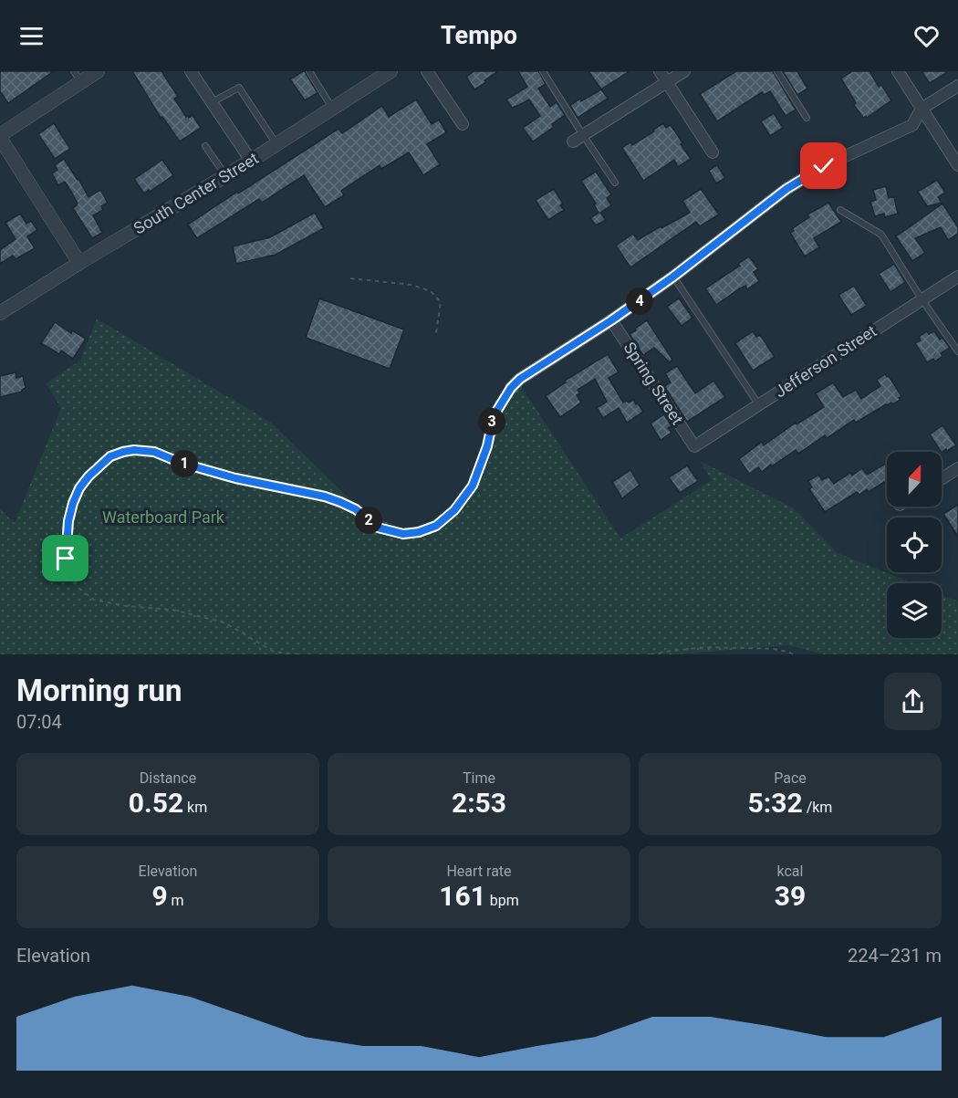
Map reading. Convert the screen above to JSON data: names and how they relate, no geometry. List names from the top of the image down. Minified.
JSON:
{"streets":{"street":["South Center Street","Jefferson Street","Spring Street"]},"crossings":[["Jefferson Street","Spring Street"]],"parks":["Waterboard Park"],"north":"top","page":{"header":"Tempo","pins":["4","3","1","2"],"heading":["Morning run","07:04"],"stats":[["Distance","0.52 km"],["Time","2:53"],["Pace","5:32 /km"],["Elevation","9 m"],["Heart rate","161 bpm"],["kcal","39"]],"chart":["Elevation","224–231 m"]}}
